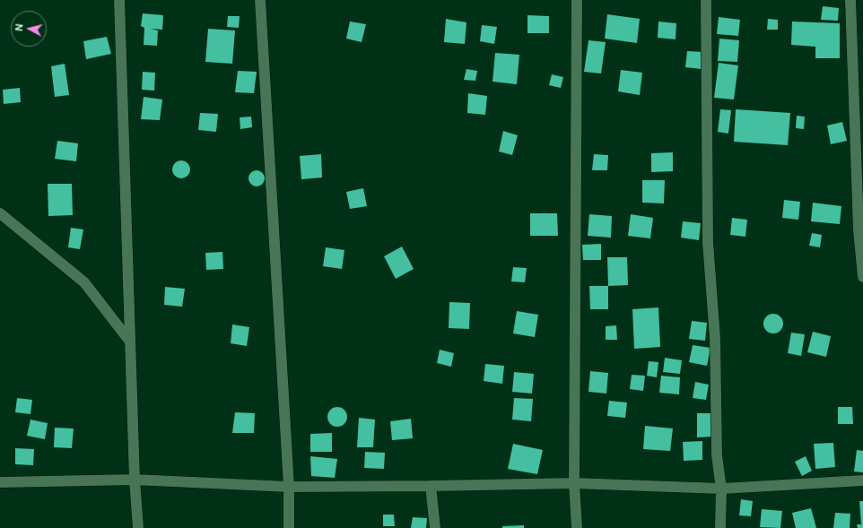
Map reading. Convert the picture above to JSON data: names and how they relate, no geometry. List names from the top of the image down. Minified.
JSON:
{"north":"left"}
